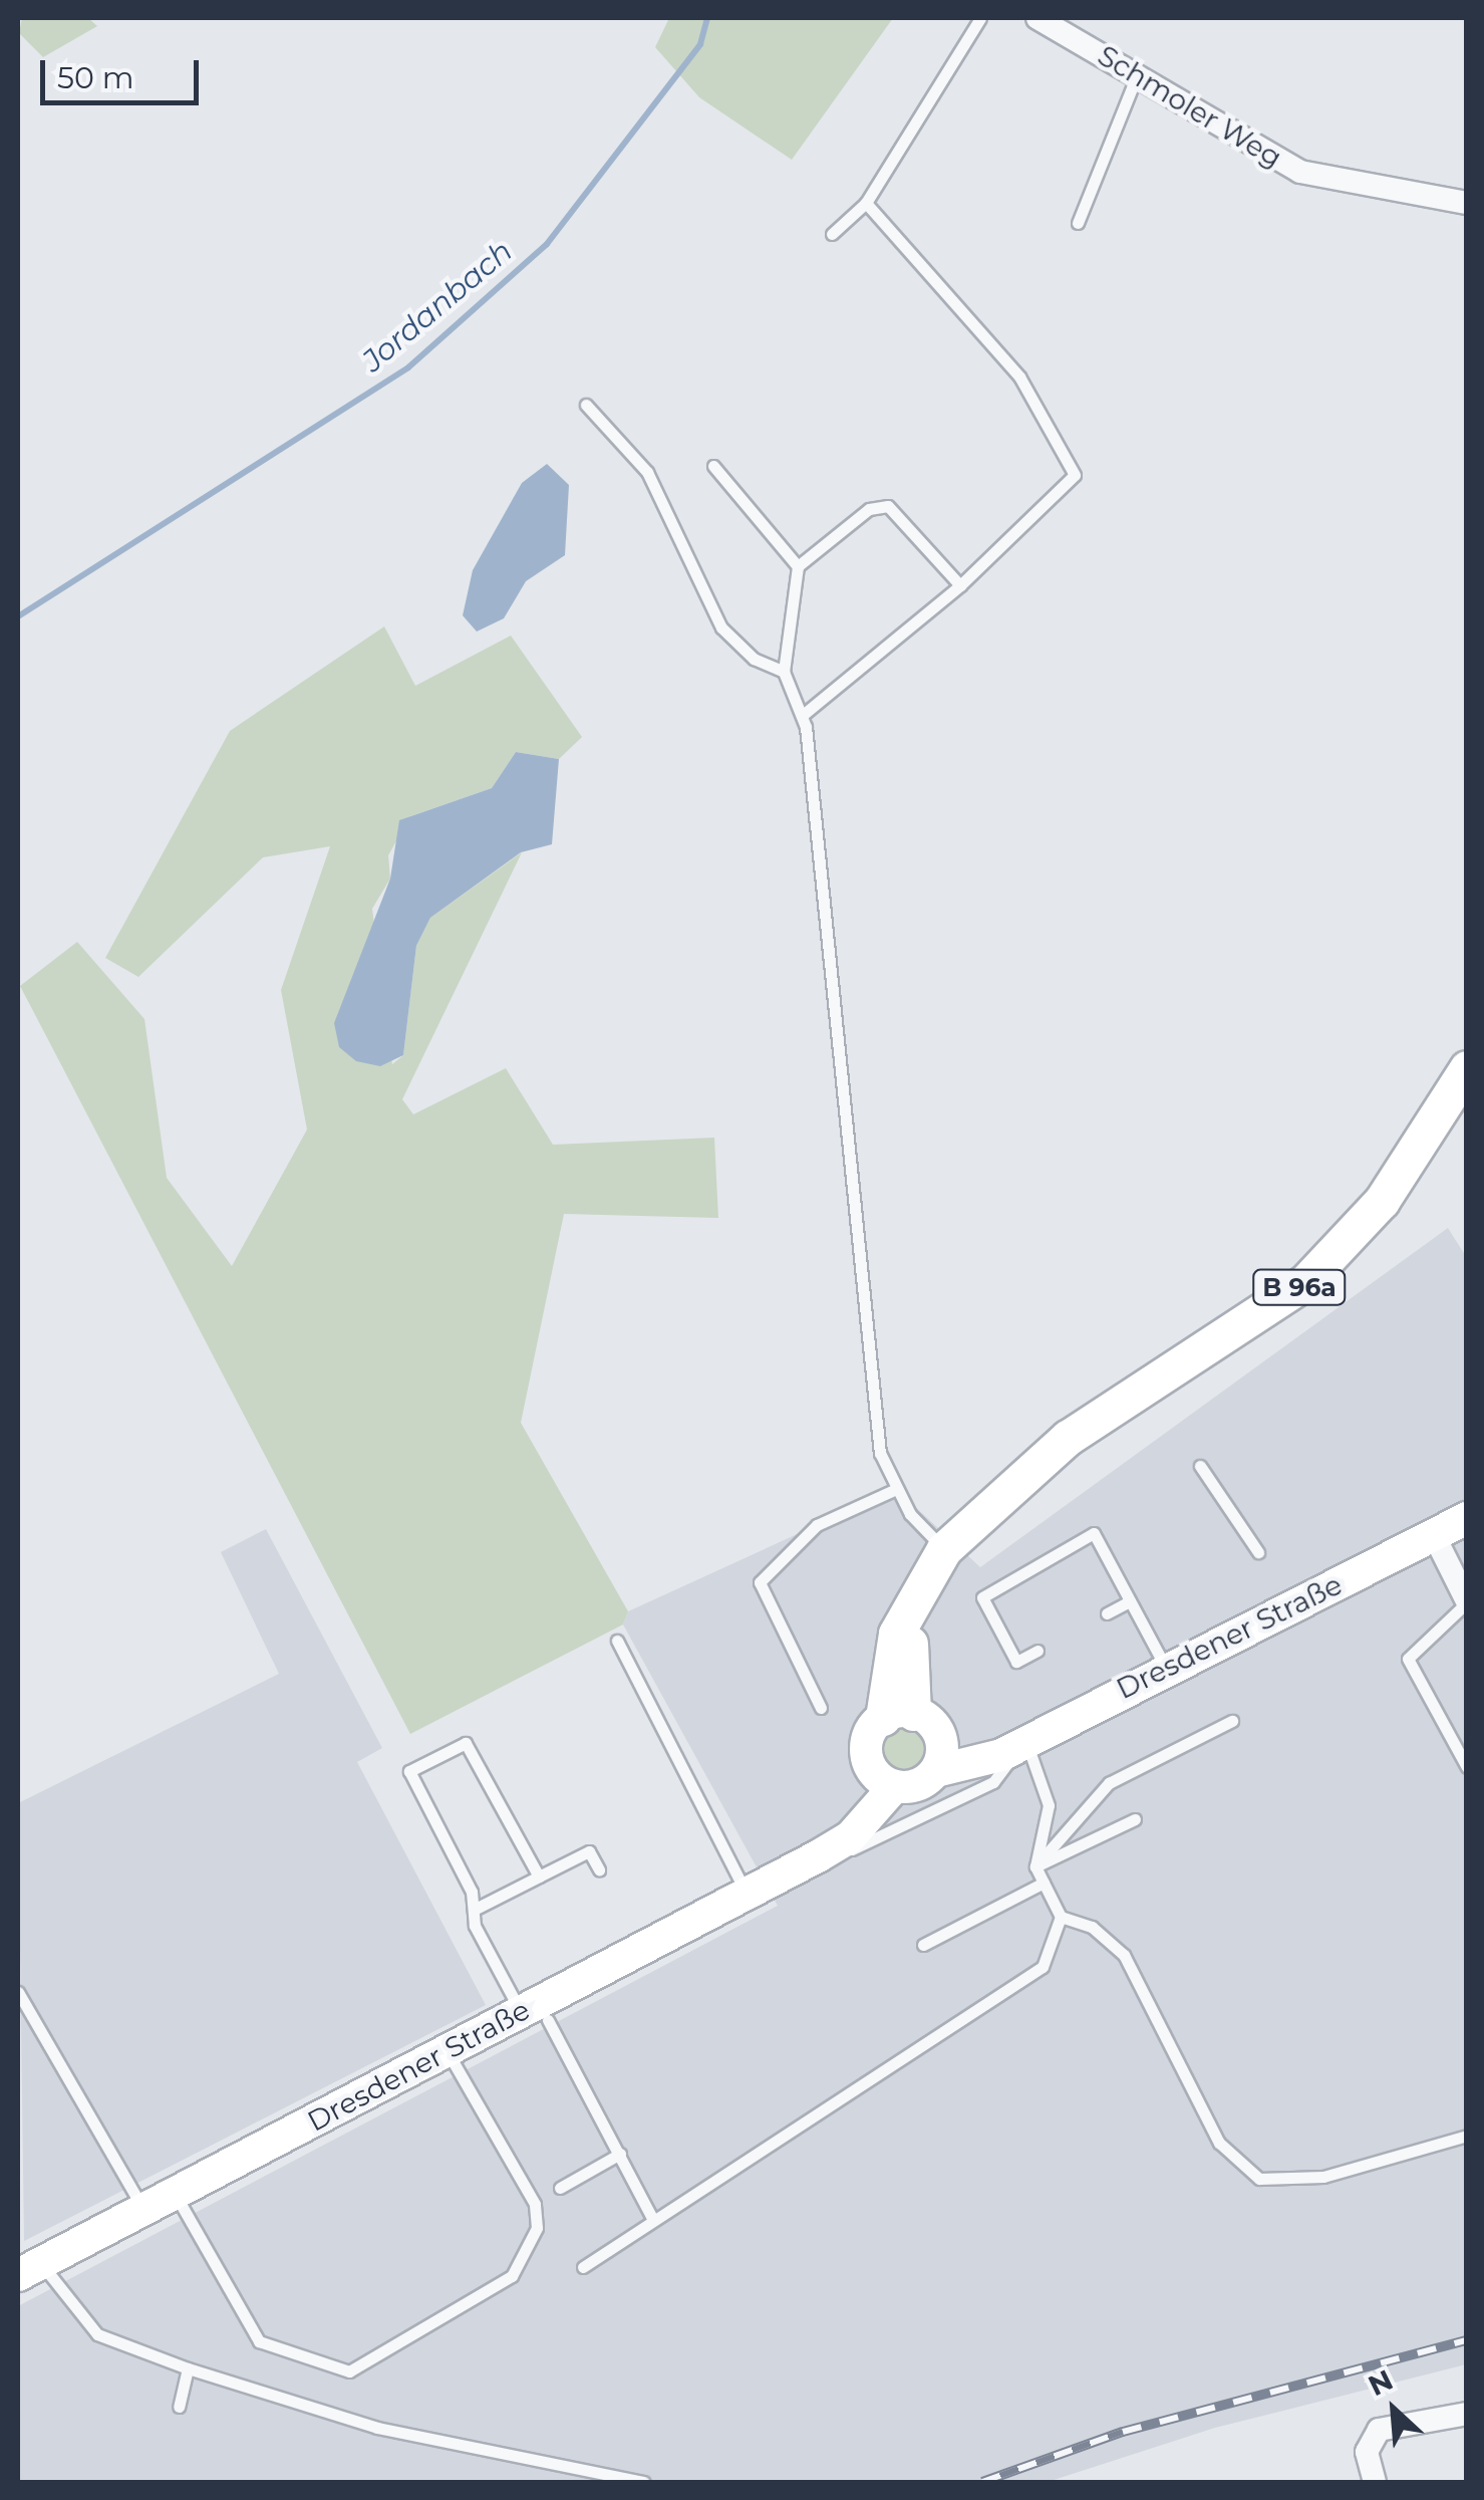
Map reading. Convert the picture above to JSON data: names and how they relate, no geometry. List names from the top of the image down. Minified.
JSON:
{"streets":{"main road":["B 96a","Dresdener Straße"],"street":["Schmoler Weg"]},"water":["Jordanbach"],"scale_bar":"50 m","north":"top left"}
